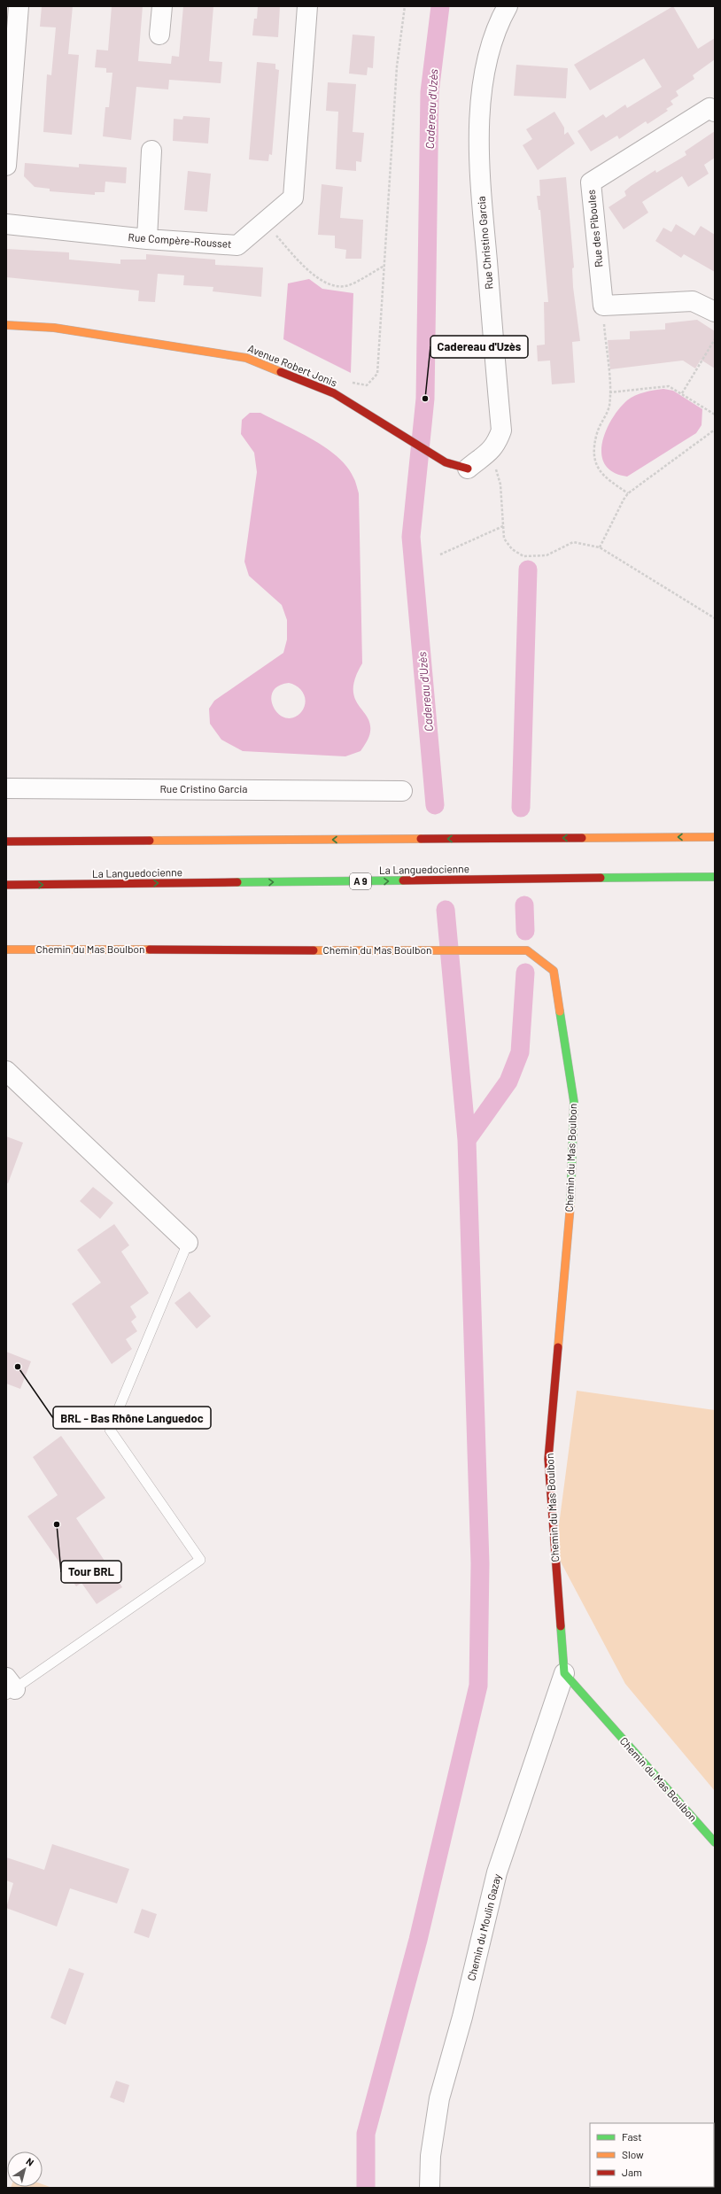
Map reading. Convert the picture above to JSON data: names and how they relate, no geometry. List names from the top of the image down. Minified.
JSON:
{"streets":{"main road":["Avenue Robert Jonis","La Languedocienne","A 9","Chemin du Mas Boulbon"],"street":["Rue des Piboules","Rue Compère-Rousset","Rue Christino Garcia","Rue Cristino Garcia","Chemin du Moulin Gazay"]},"crossings":[["Rue Christino Garcia","Avenue Robert Jonis"],["Chemin du Mas Boulbon","Chemin du Moulin Gazay"]],"water":["Cadereau d'Uzès"],"places":["Cadereau d'Uzès","BRL - Bas Rhône Languedoc","Tour BRL"],"legend":["Fast","Slow","Jam"],"north":"top right"}
